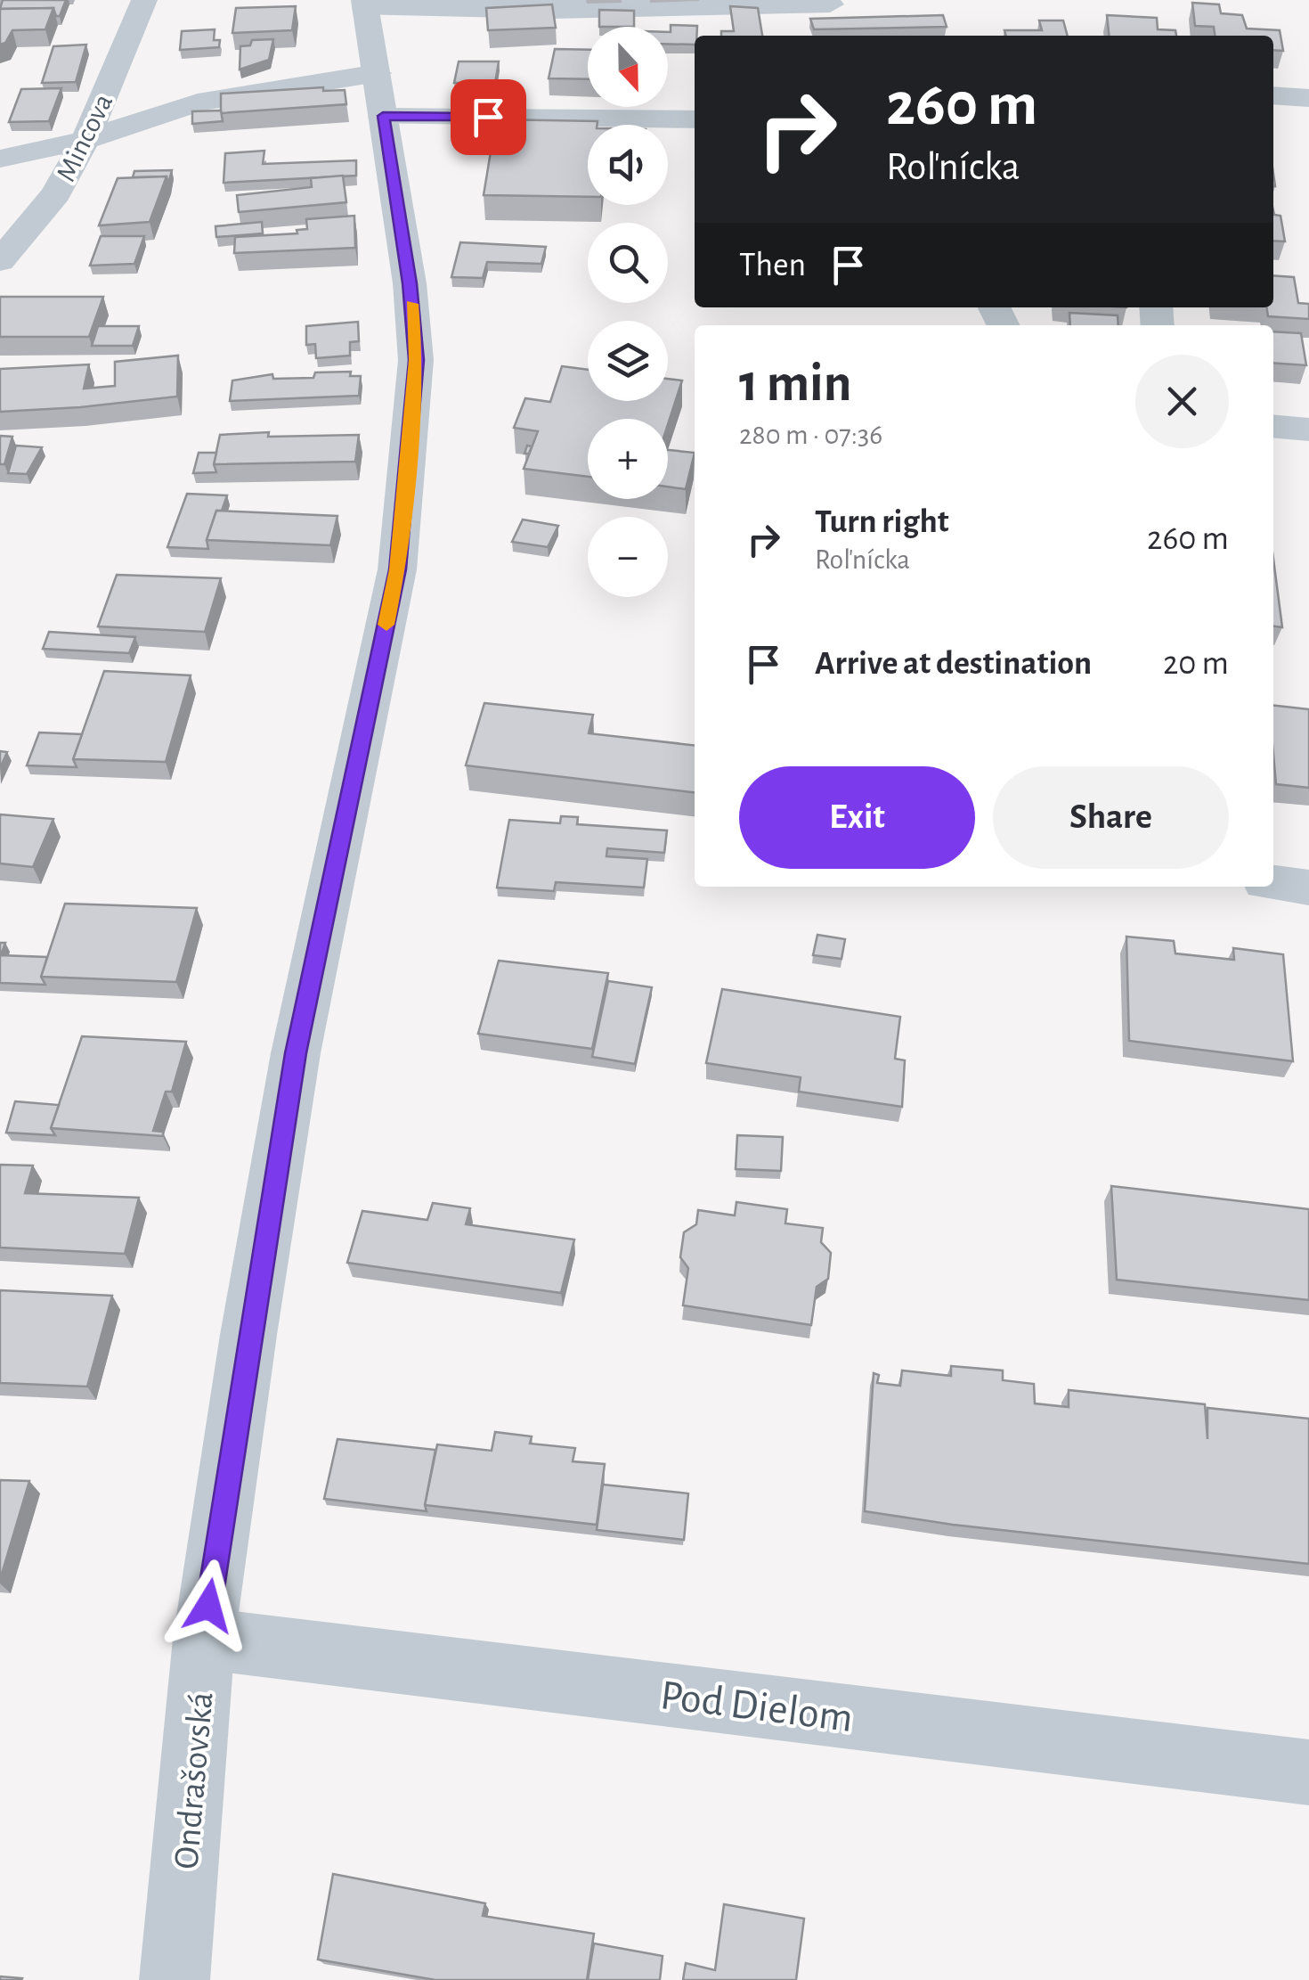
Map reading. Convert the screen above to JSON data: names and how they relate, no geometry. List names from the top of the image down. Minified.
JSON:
{"streets":{"street":["Mincova","Pod Dielom","Ondrašovská"]},"crossings":[["Pod Dielom","Ondrašovská"]],"north":"bottom","page":{"map_buttons":["+","−"],"turn":["260 m","Roľnícka"],"then":"Then","heading":["1 min","280 m · 07:36"],"list":[{"name":"Turn right","note":"Roľnícka","value":"260 m"},{"name":"Arrive at destination","value":"20 m"}],"buttons":["Exit","Share"]}}
